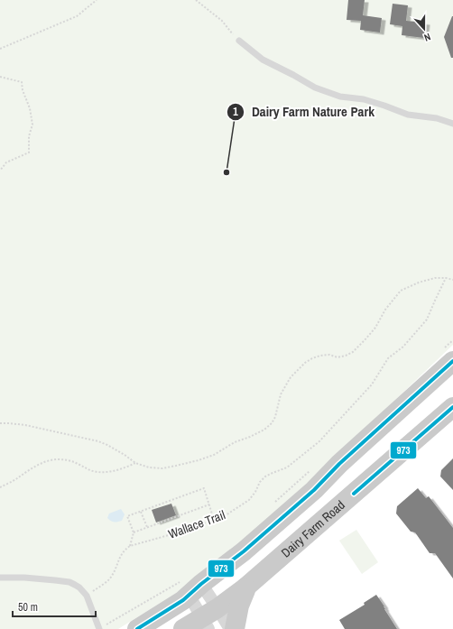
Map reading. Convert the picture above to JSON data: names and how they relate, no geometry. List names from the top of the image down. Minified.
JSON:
{"streets":{"main road":["Dairy Farm Road"],"path":["Wallace Trail"]},"places":["Dairy Farm Nature Park"],"lines":["transit line 973"],"scale_bar":"50 m","north":"bottom"}
